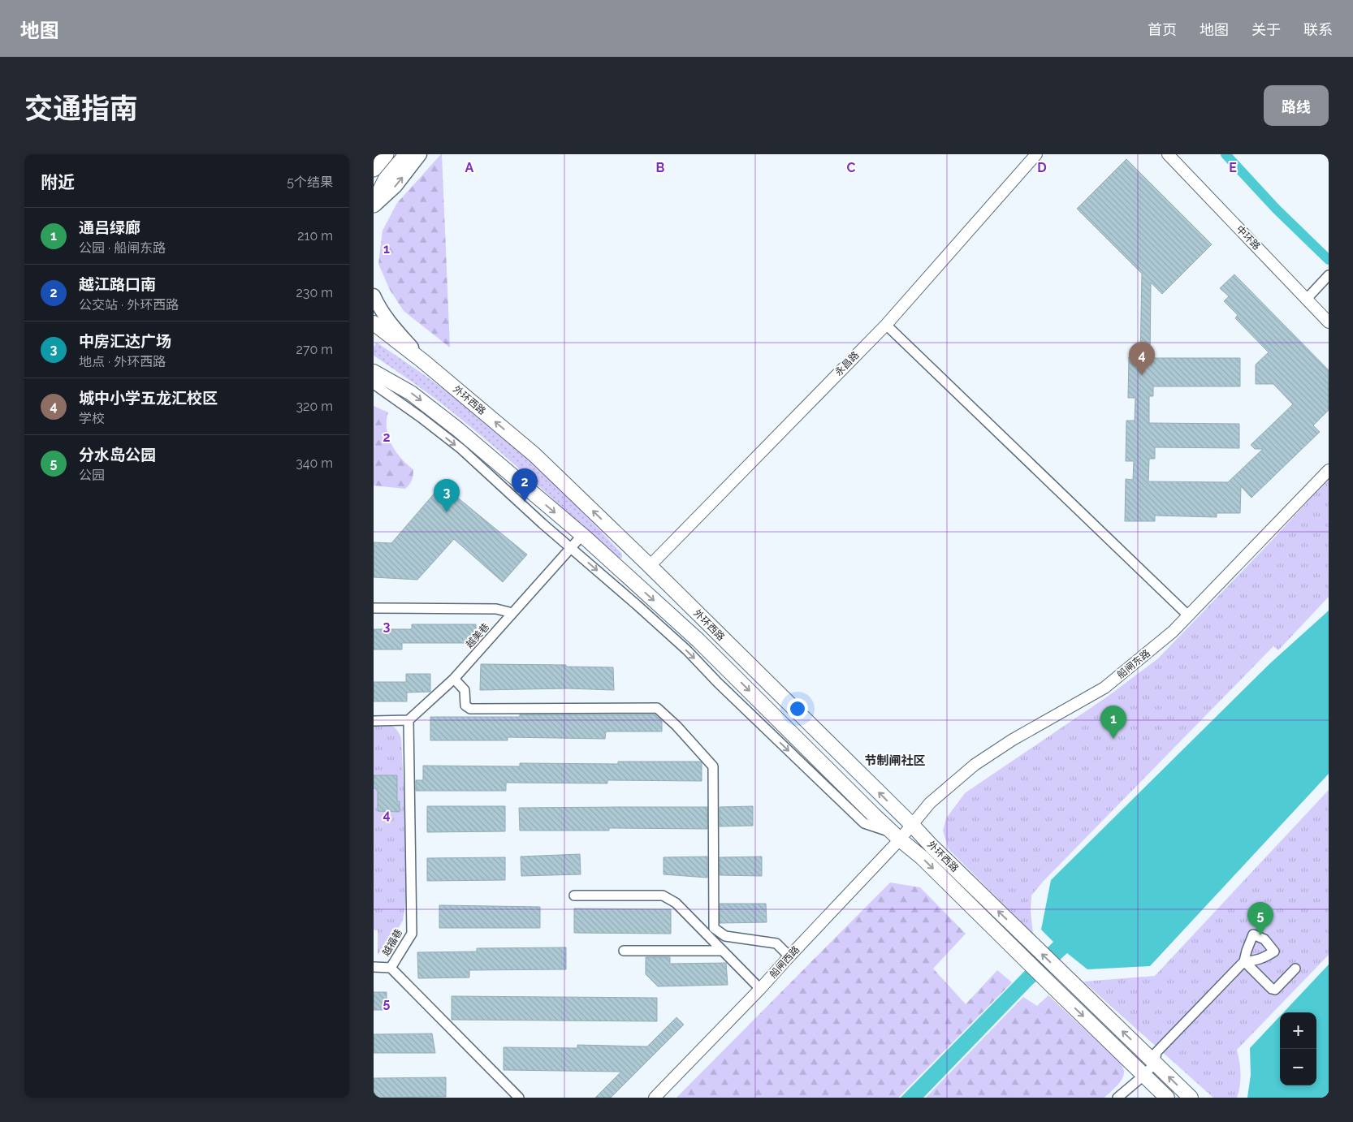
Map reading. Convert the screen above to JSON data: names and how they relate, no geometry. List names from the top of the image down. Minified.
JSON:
{"streets":{"main road":["外环西路"],"street":["中环路","永昌路","越美巷","船闸东路","越福巷","船闸西路"]},"crossings":[["永昌路","外环西路"],["外环西路","越美巷"],["外环西路","船闸东路"],["外环西路","船闸西路"],["越美巷","越福巷"],["船闸东路","船闸西路"]],"districts":["节制闸社区"],"page":{"header":"地图","nav":["首页","地图","关于","联系"],"title":"交通指南","buttons":"路线","heading":["附近","5个结果"],"list":[{"mark":"1","name":"通吕绿廊","note":"公园 · 船闸东路","value":"210 m"},{"mark":"2","name":"越江路口南","note":"公交站 · 外环西路","value":"230 m"},{"mark":"3","name":"中房汇达广场","note":"地点 · 外环西路","value":"270 m"},{"mark":"4","name":"城中小学五龙汇校区","note":"学校","value":"320 m"},{"mark":"5","name":"分水岛公园","note":"公园","value":"340 m"}],"pins":["4","2","3","1","5"],"map_buttons":["+","−"]},"grid":{"columns":["A","B","C","D","E"],"rows":["1","2","3","4","5"]}}
